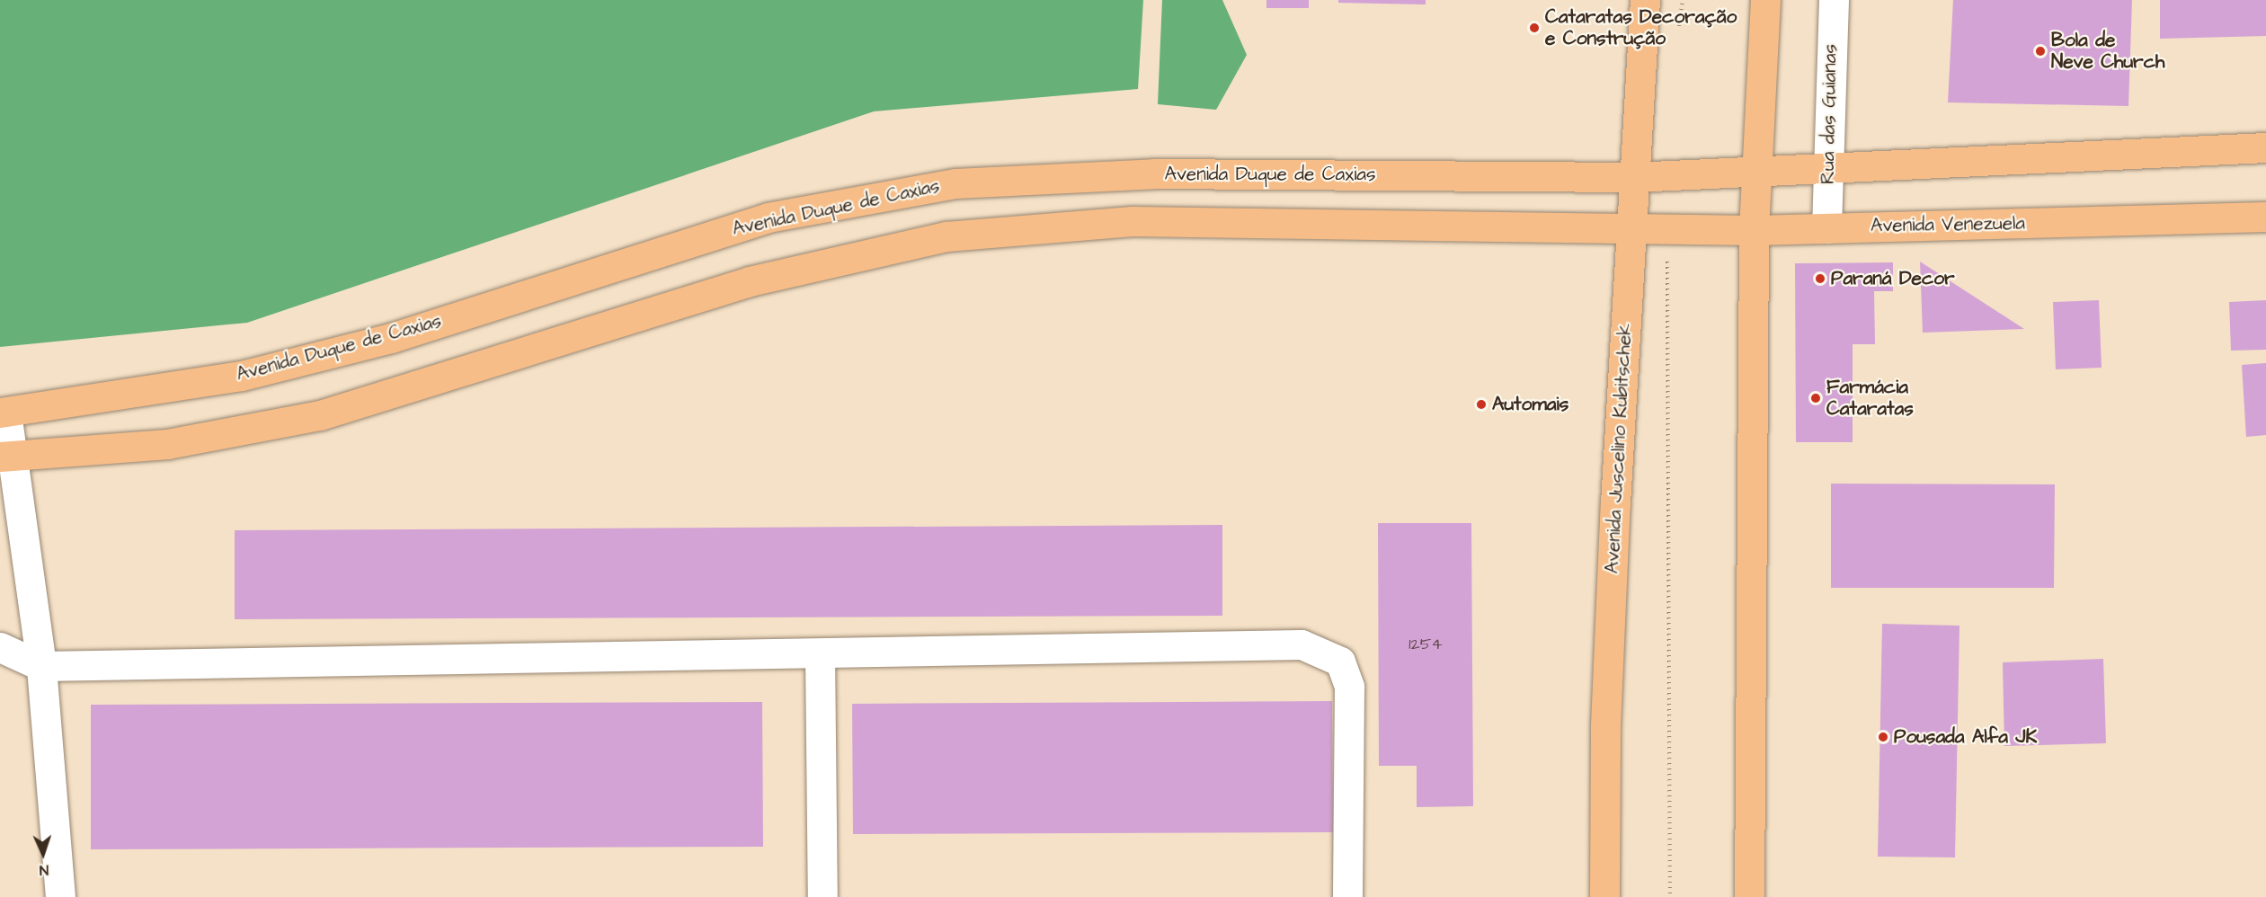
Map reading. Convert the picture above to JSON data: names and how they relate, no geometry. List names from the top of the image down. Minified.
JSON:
{"streets":{"main road":["Avenida Duque de Caxias","Avenida Venezuela","Avenida Juscelino Kubitschek"],"street":["Rua das Guianas"]},"crossings":[["Rua das Guianas","Avenida Venezuela"],["Avenida Duque de Caxias","Avenida Juscelino Kubitschek"],["Avenida Venezuela","Avenida Juscelino Kubitschek"]],"places":["Cataratas Decoração e Construção","Bola de Neve Church","Paraná Decor","Farmácia Cataratas","Automais","Pousada Alfa JK"],"house_numbers":["1254"],"north":"bottom"}
